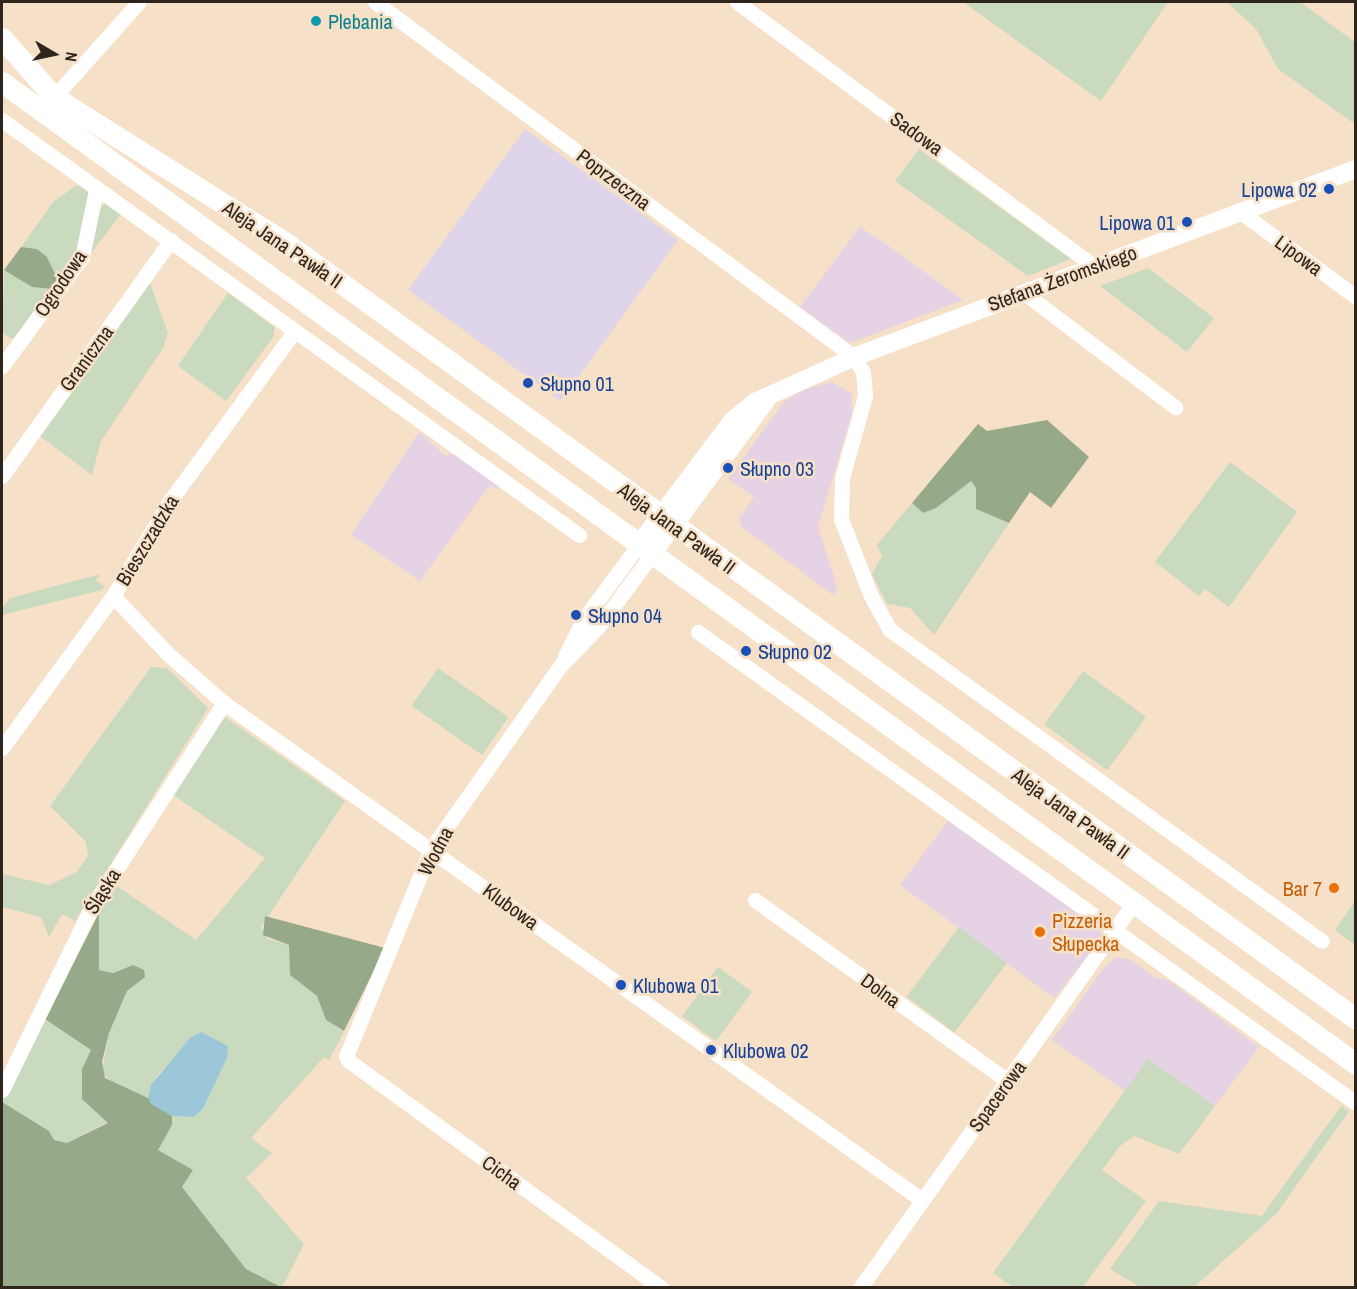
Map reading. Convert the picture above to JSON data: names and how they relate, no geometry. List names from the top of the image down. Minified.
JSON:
{"streets":{"main road":["Aleja Jana Pawła II"],"street":["Sadowa","Poprzeczna","Lipowa","Stefana Żeromskiego","Ogrodowa","Graniczna","Bieszczadzka","Wodna","Śląska","Klubowa","Dolna","Spacerowa","Cicha"]},"crossings":[["Sadowa","Stefana Żeromskiego"],["Poprzeczna","Stefana Żeromskiego"],["Aleja Jana Pawła II","Stefana Żeromskiego"],["Aleja Jana Pawła II","Wodna"],["Aleja Jana Pawła II","Spacerowa"],["Lipowa","Stefana Żeromskiego"],["Stefana Żeromskiego","Wodna"],["Bieszczadzka","Klubowa"],["Wodna","Klubowa"],["Wodna","Cicha"],["Śląska","Klubowa"],["Klubowa","Spacerowa"],["Dolna","Spacerowa"]],"places":["Plebania","Lipowa 02","Lipowa 01","Słupno 01","Słupno 03","Słupno 04","Słupno 02","Bar 7","Pizzeria Słupecka","Klubowa 01","Klubowa 02"],"north":"right"}
